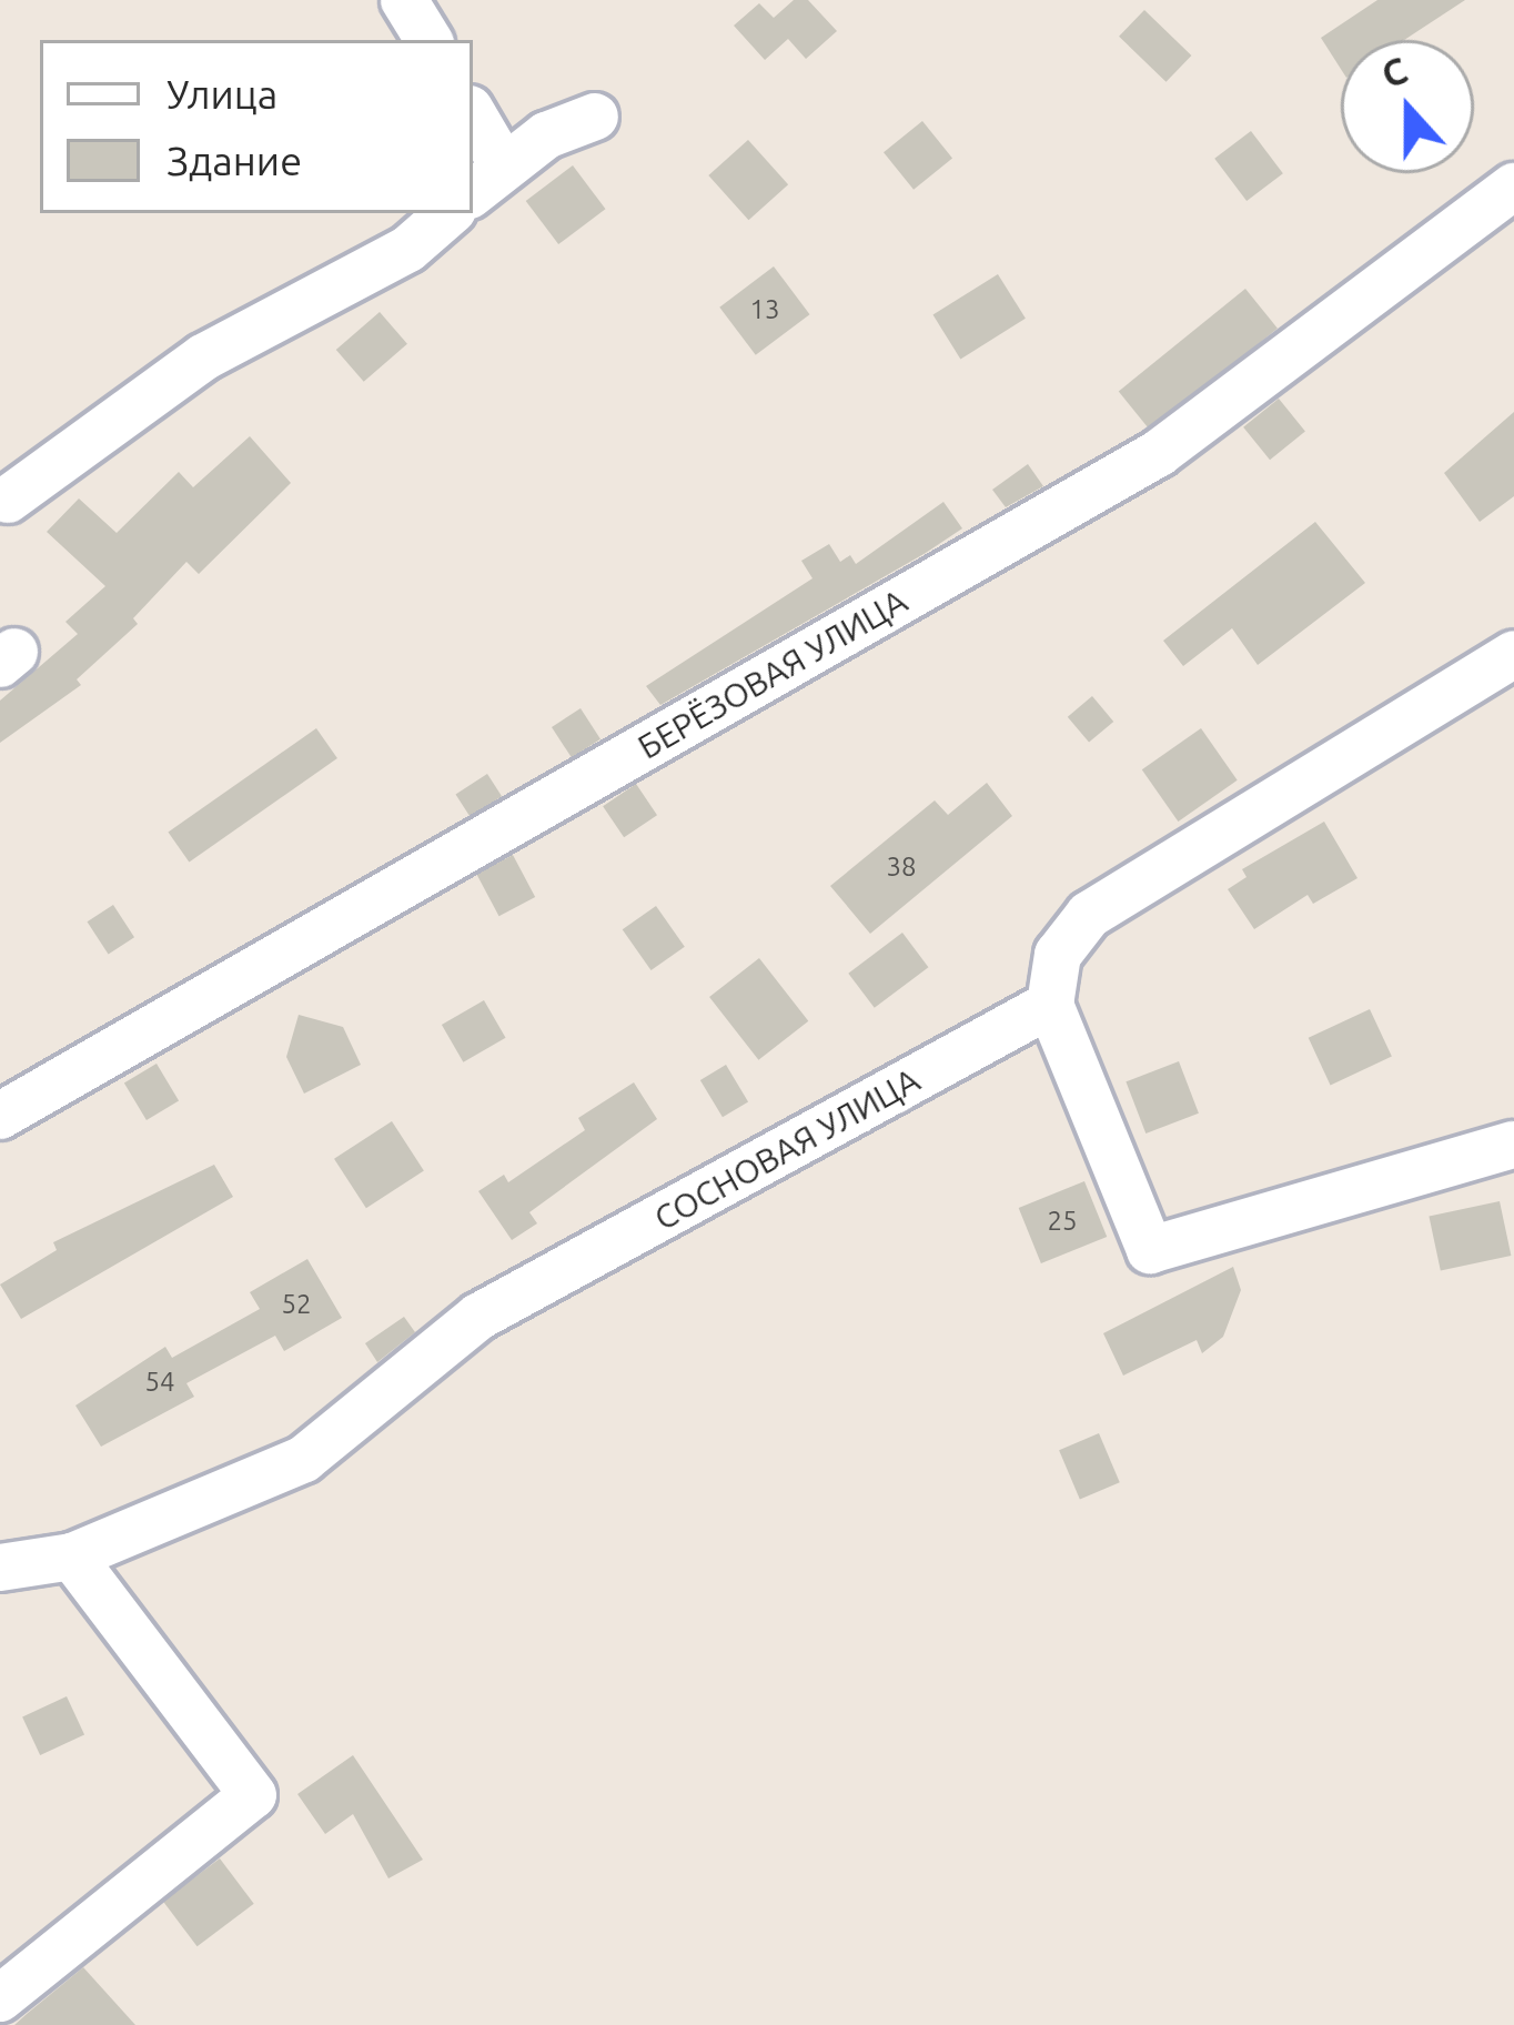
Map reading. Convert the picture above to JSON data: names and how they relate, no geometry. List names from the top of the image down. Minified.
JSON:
{"streets":{"street":["БЕРЁЗОВАЯ УЛИЦА","СОСНОВАЯ УЛИЦА"]},"house_numbers":["13","38","25","52","54"],"legend":["Улица","Здание"],"north":"top"}
